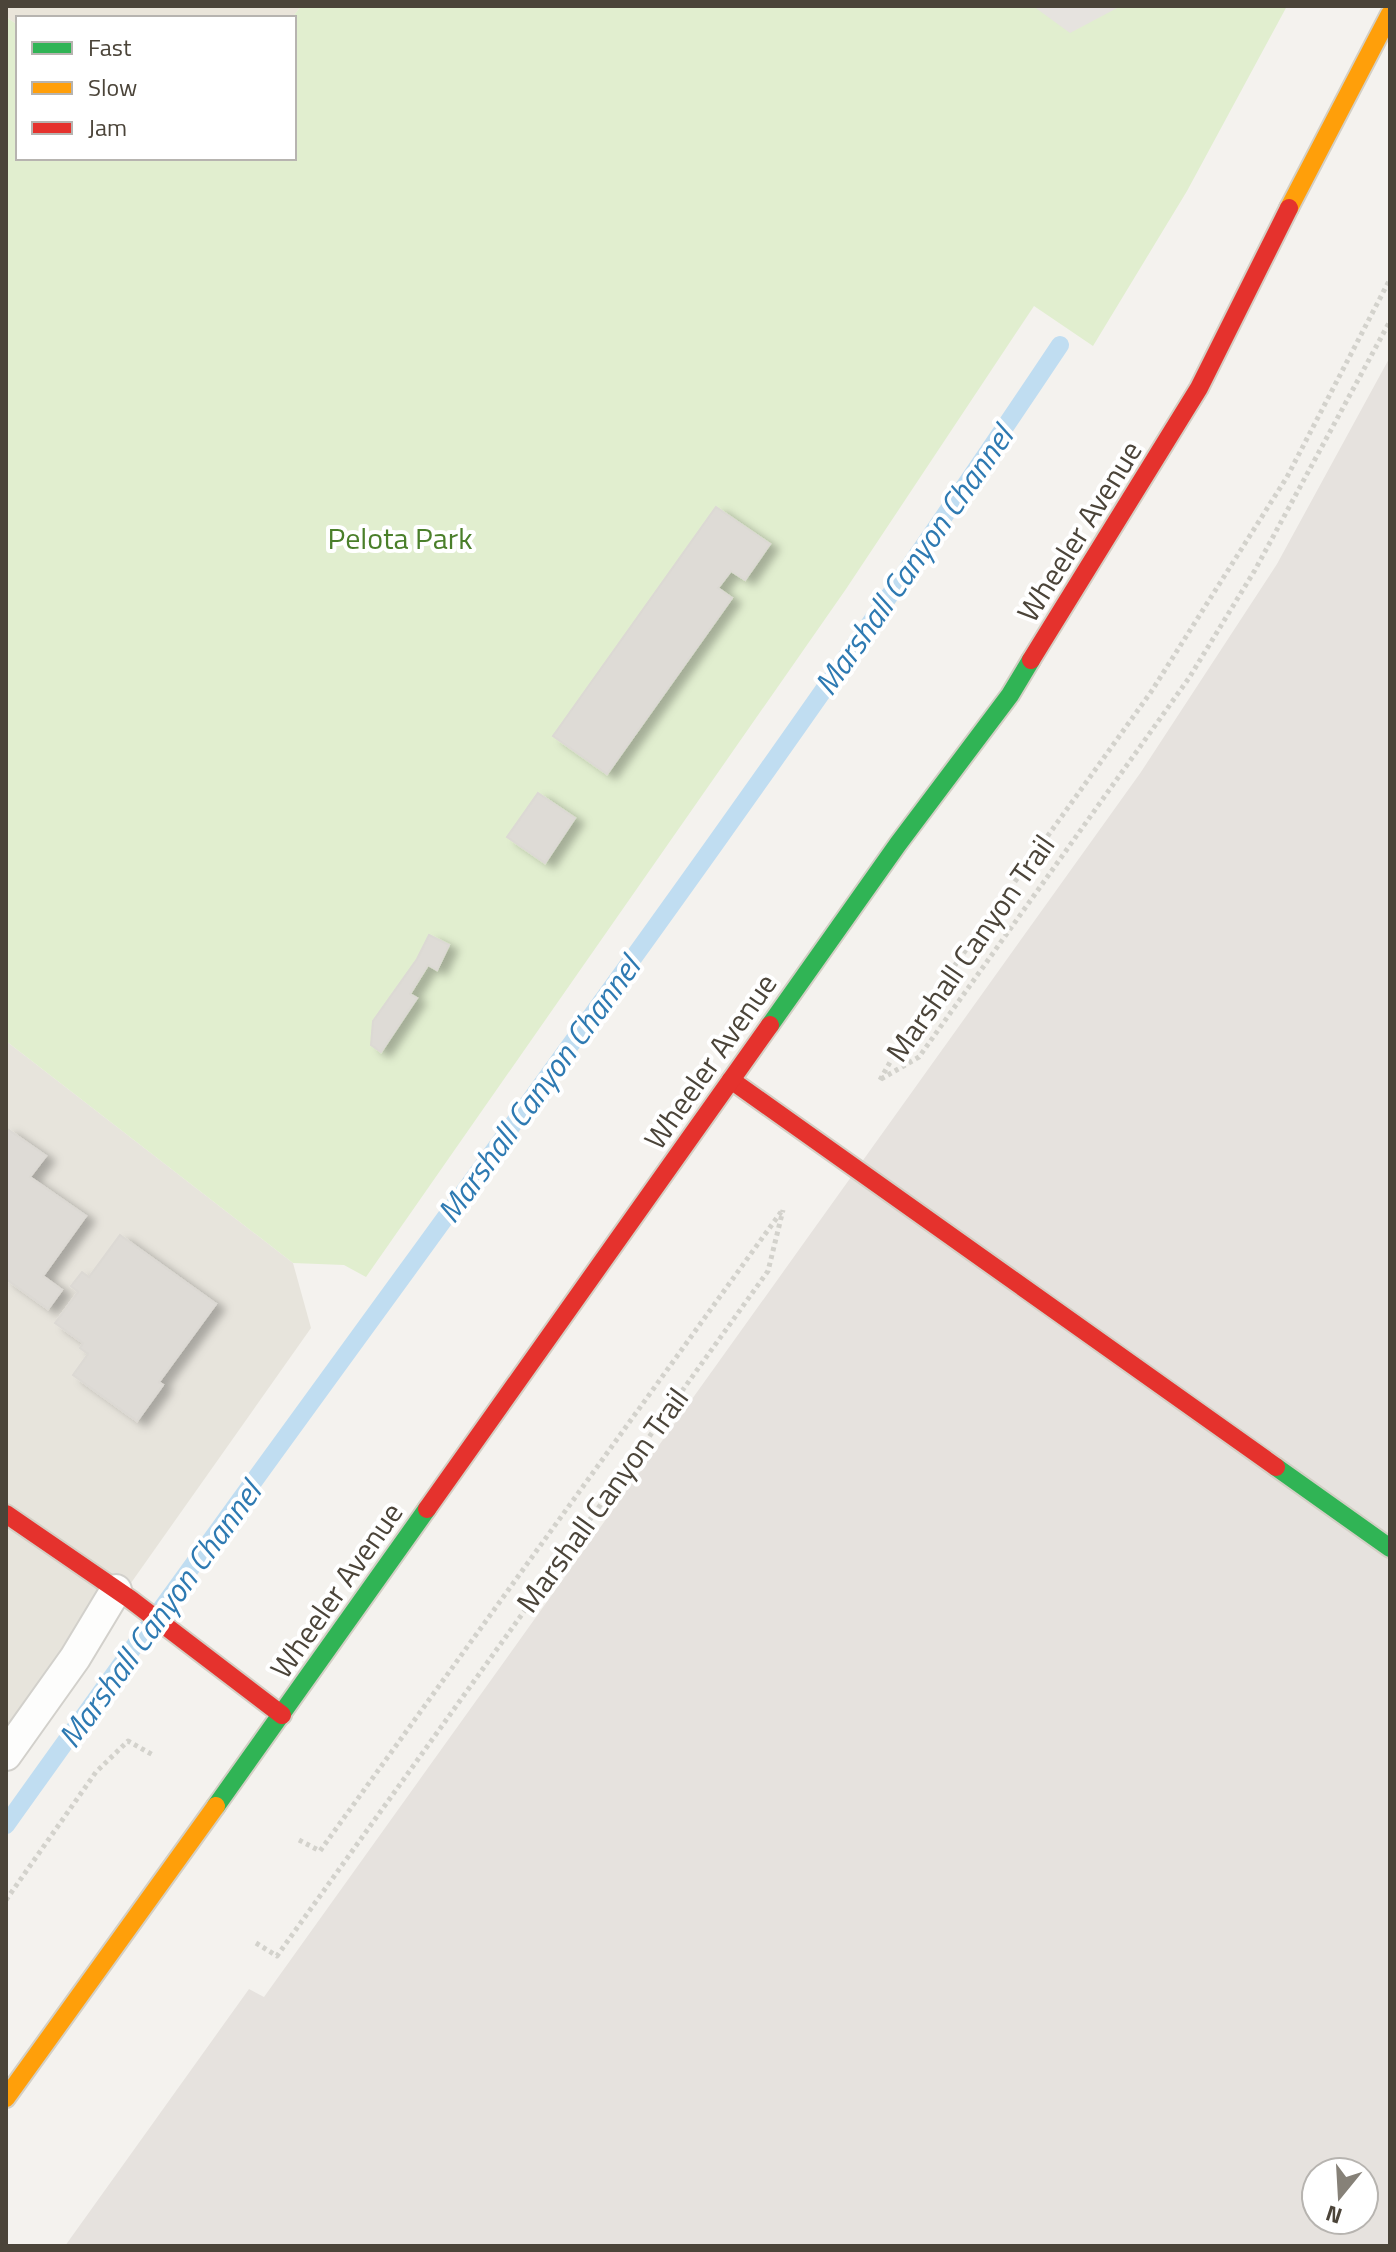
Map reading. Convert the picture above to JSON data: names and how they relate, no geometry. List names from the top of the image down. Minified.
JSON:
{"streets":{"main road":["Wheeler Avenue"],"path":["Marshall Canyon Trail"]},"water":["Marshall Canyon Channel"],"parks":["Pelota Park"],"legend":["Fast","Slow","Jam"],"north":"bottom"}
